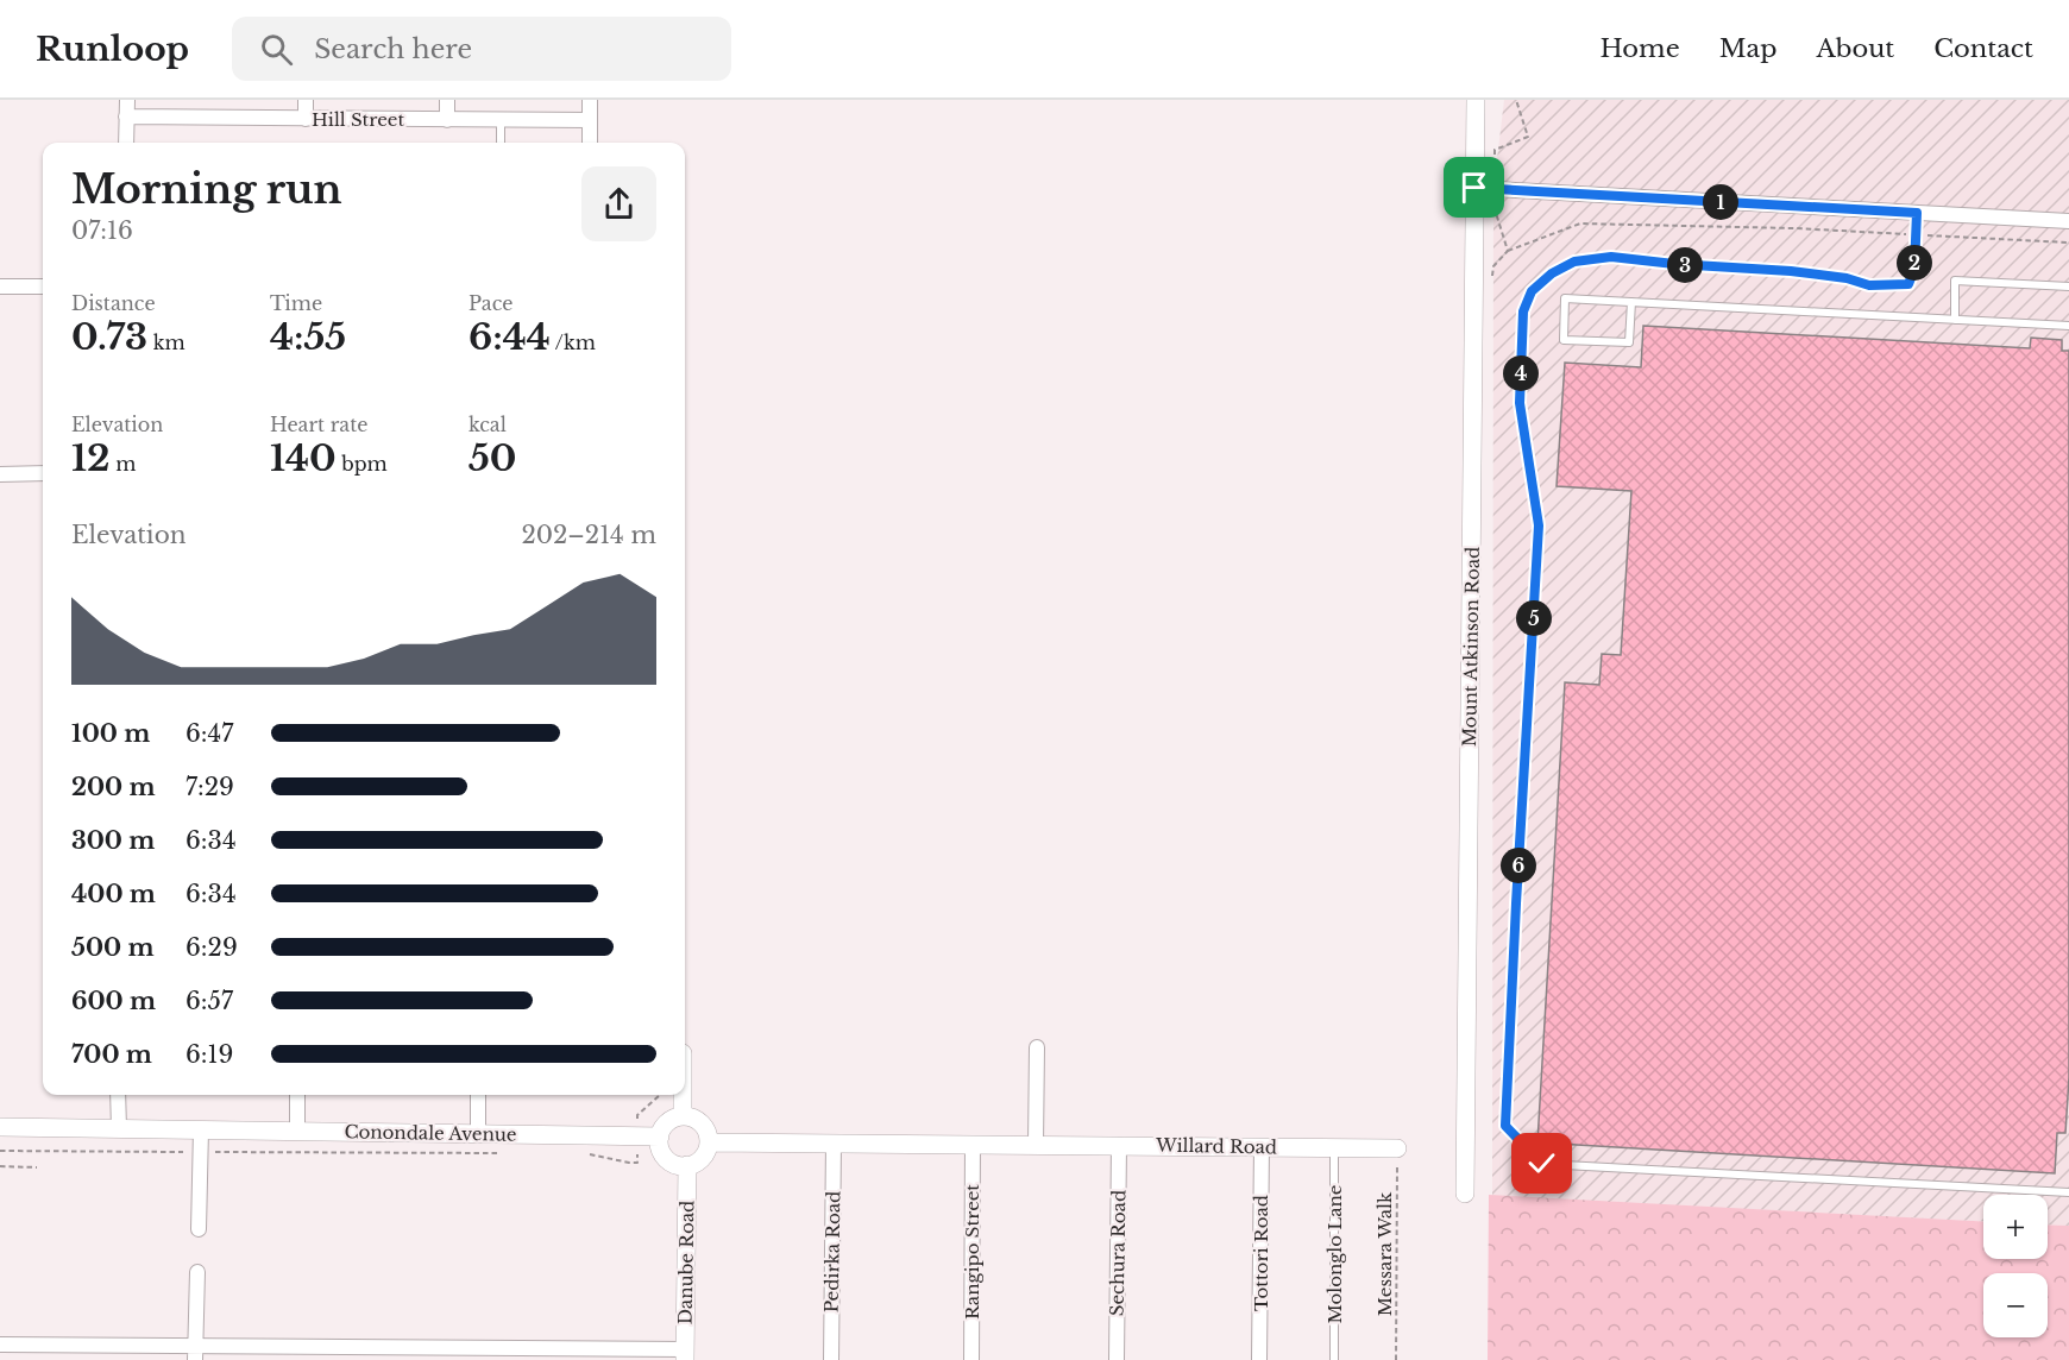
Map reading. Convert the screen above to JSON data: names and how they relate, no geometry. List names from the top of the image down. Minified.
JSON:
{"streets":{"street":["Hill Street","Mount Atkinson Road","Conondale Avenue","Willard Road","Pedirka Road","Rangipo Street","Sechura Road","Tottori Road","Danube Road"],"lane":["Molonglo Lane"],"path":["Messara Walk"]},"crossings":[["Conondale Avenue","Willard Road"],["Conondale Avenue","Danube Road"],["Willard Road","Pedirka Road"],["Willard Road","Rangipo Street"],["Willard Road","Sechura Road"],["Willard Road","Tottori Road"],["Willard Road","Molonglo Lane"],["Willard Road","Messara Walk"],["Willard Road","Danube Road"]],"page":{"header":"Runloop","search":"Search here","nav":["Home","Map","About","Contact"],"heading":["Morning run","07:16"],"pins":["1","2","3","4","5","6"],"stats":[["Distance","0.73 km"],["Time","4:55"],["Pace","6:44 /km"],["Elevation","12 m"],["Heart rate","140 bpm"],["kcal","50"]],"chart":["Elevation","202–214 m"],"list":[{"name":"100 m","note":"6:47"},{"name":"200 m","note":"7:29"},{"name":"300 m","note":"6:34"},{"name":"400 m","note":"6:34"},{"name":"500 m","note":"6:29"},{"name":"600 m","note":"6:57"},{"name":"700 m","note":"6:19"}],"map_buttons":["+","−"]}}
